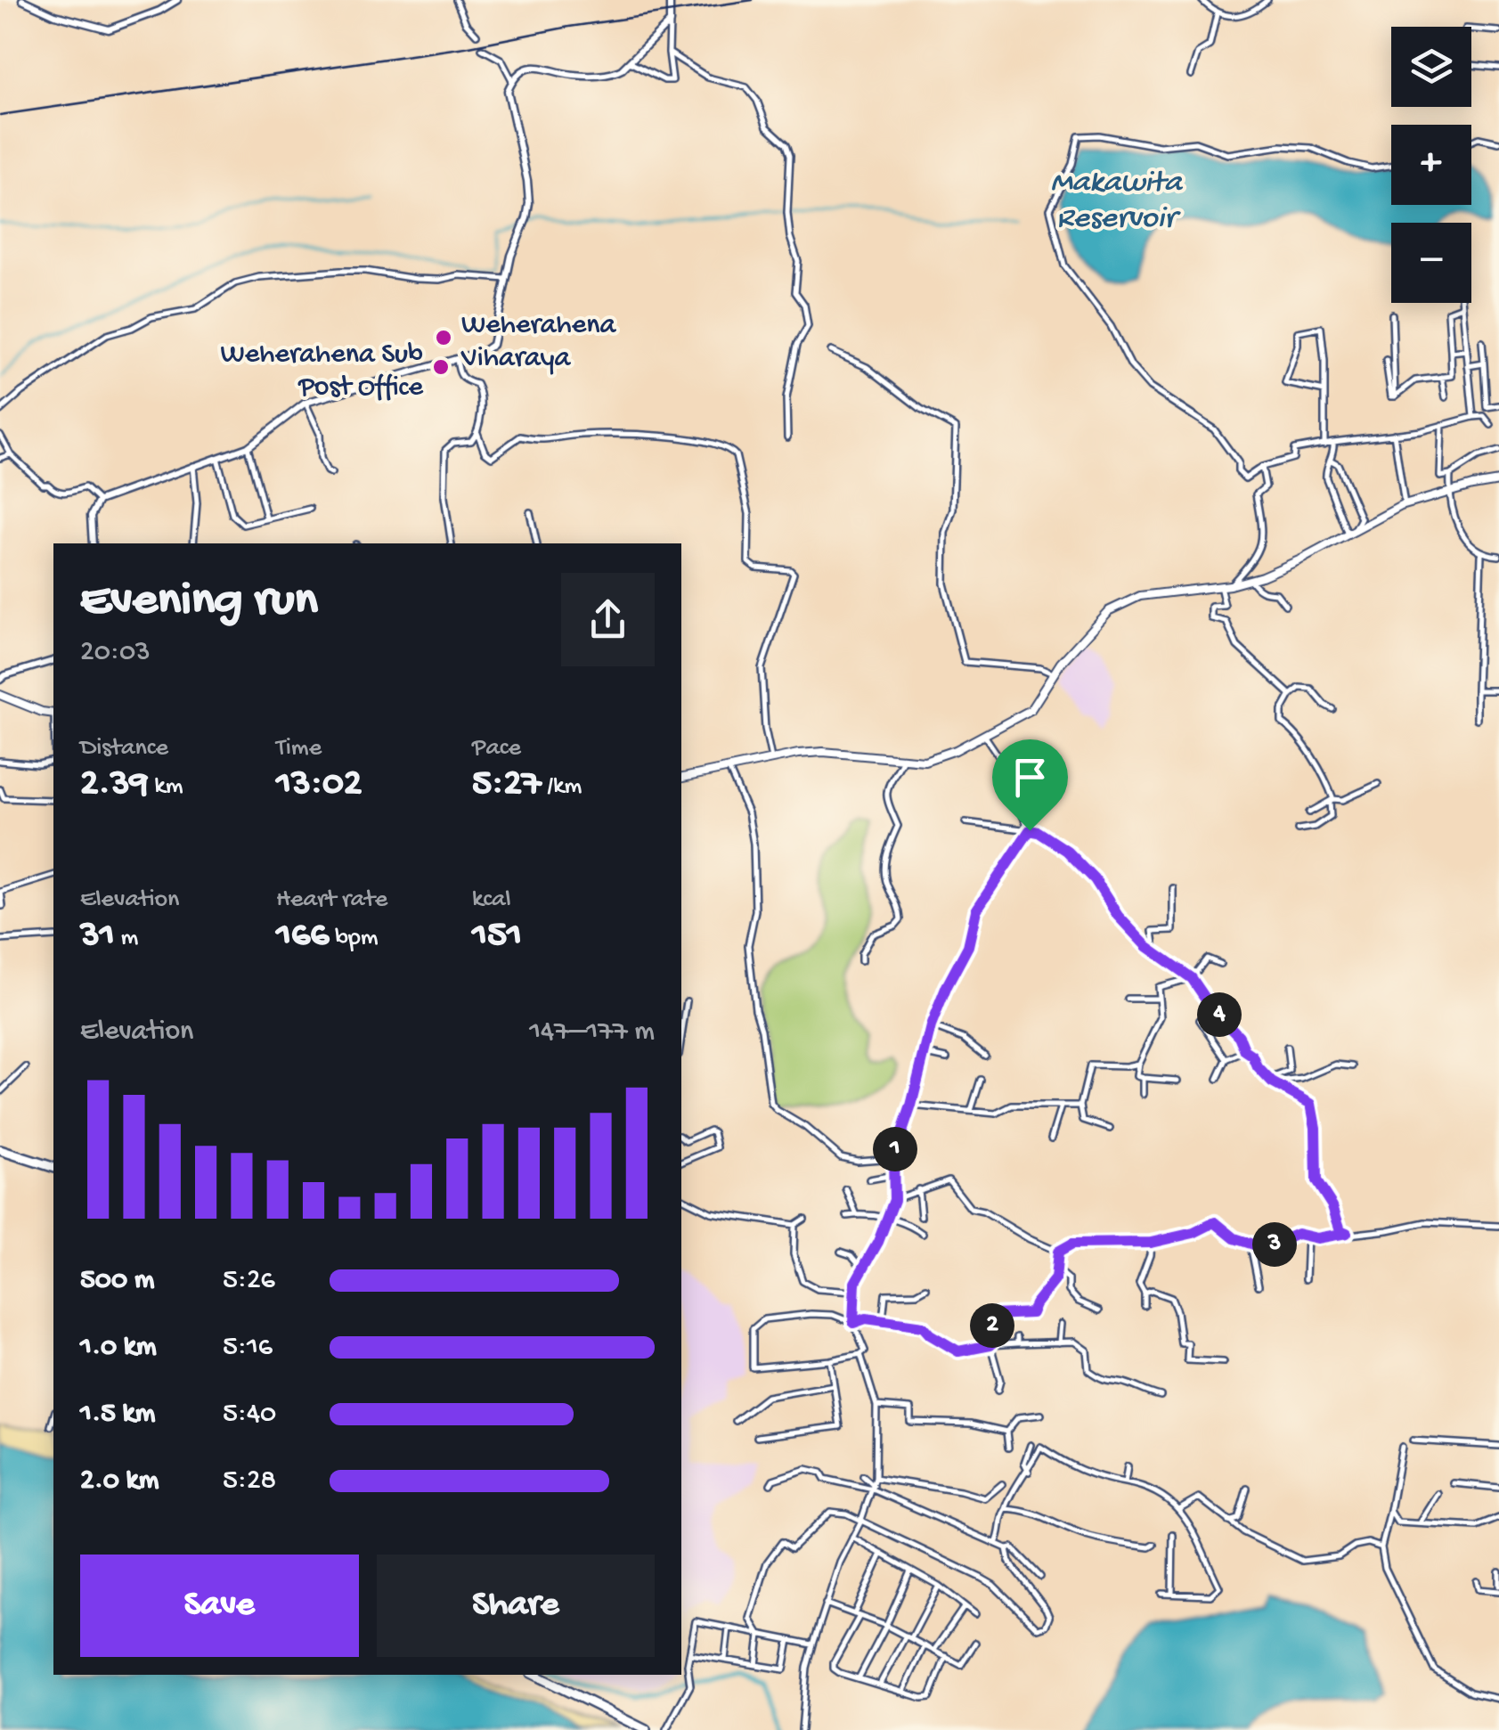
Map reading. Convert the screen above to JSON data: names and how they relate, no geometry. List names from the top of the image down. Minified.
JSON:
{"water":["Makawita Reservoir"],"places":["Weherahena Viharaya","Weherahena Sub Post Office"],"page":{"map_buttons":["+","−"],"heading":["Evening run","20:03"],"stats":[["Distance","2.39 km"],["Time","13:02"],["Pace","5:27 /km"],["Elevation","31 m"],["Heart rate","166 bpm"],["kcal","151"]],"pins":["4","1","3","2"],"chart":["Elevation","147–177 m"],"list":[{"name":"500 m","note":"5:26"},{"name":"1.0 km","note":"5:16"},{"name":"1.5 km","note":"5:40"},{"name":"2.0 km","note":"5:28"}],"buttons":["Save","Share"]}}
